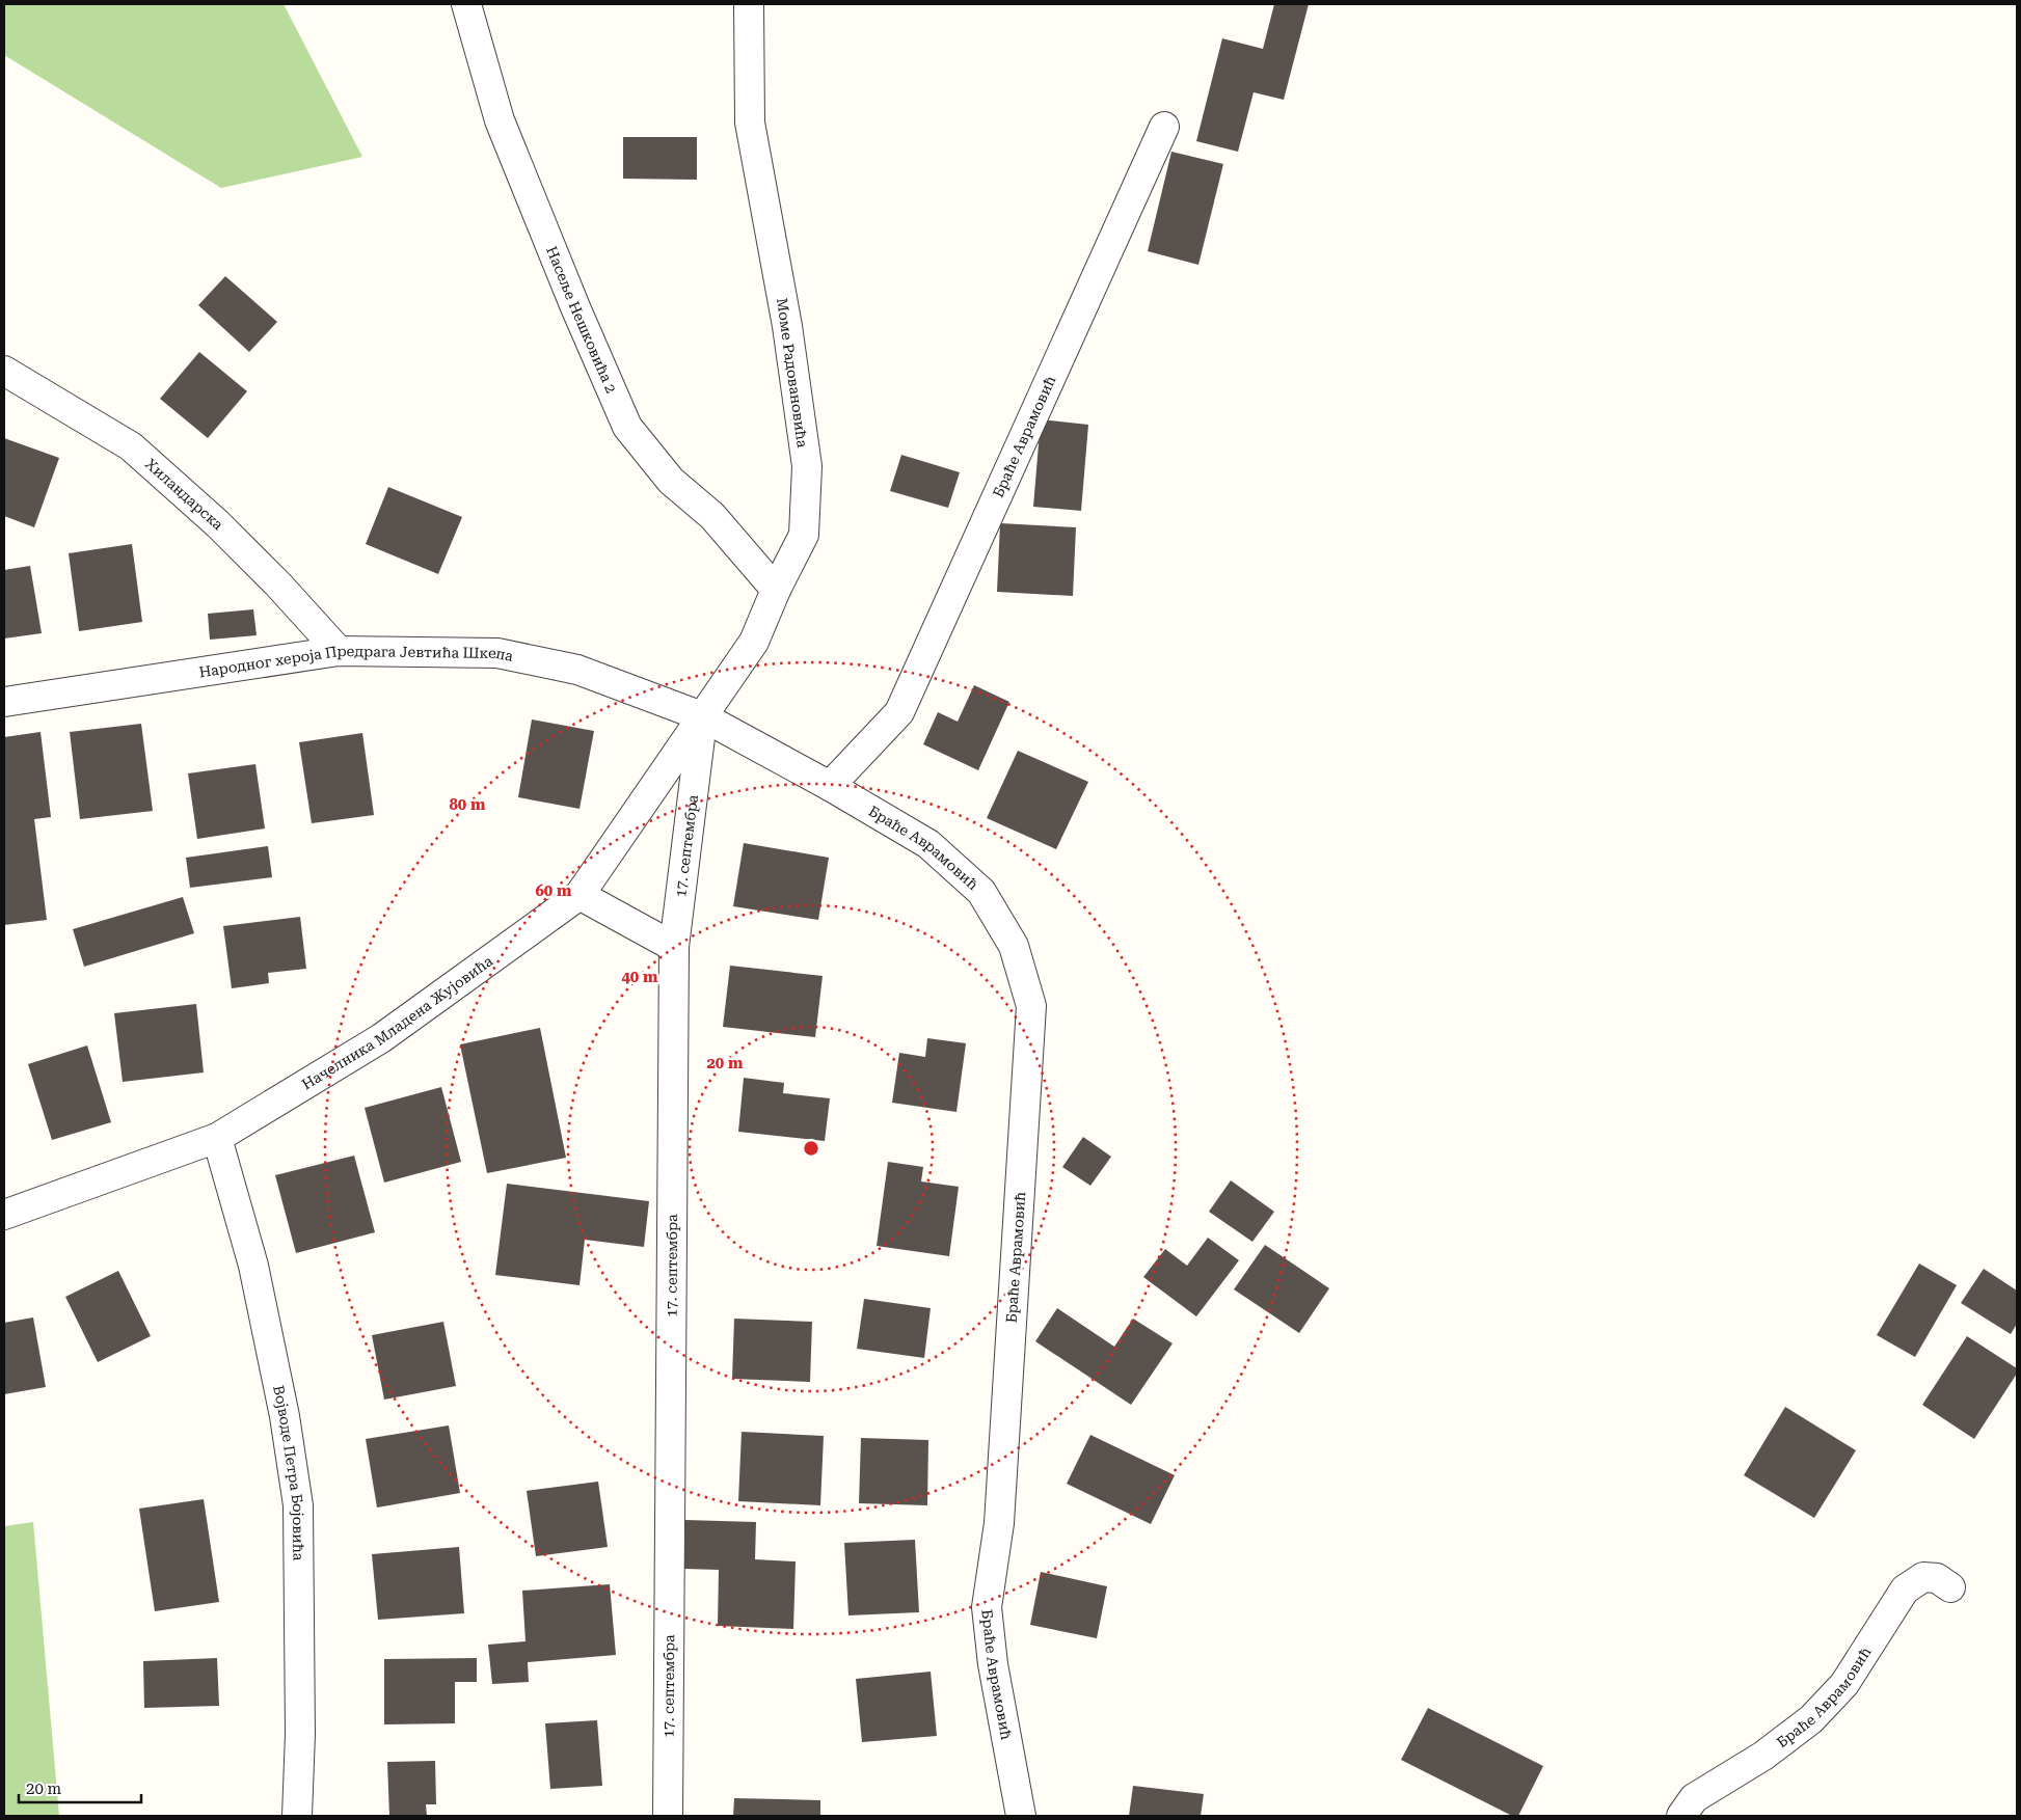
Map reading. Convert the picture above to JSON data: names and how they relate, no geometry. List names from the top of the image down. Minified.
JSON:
{"streets":{"street":["Насеље Нешковића 2","Моме Радовановића","Браће Аврамовић","Хиландарска","Народног хероја Предрага Јевтића Шкепа","17. септембра","Начелника Младена Жујовића","Војводе Петра Бојовића"]},"crossings":[["Насеље Нешковића 2","Моме Радовановића"],["Моме Радовановића","Браће Аврамовић"],["Моме Радовановића","Народног хероја Предрага Јевтића Шкепа"],["Моме Радовановића","17. септембра"],["Моме Радовановића","Начелника Младена Жујовића"],["Браће Аврамовић","Народног хероја Предрага Јевтића Шкепа"],["Браће Аврамовић","17. септембра"],["Браће Аврамовић","Начелника Младена Жујовића"],["Хиландарска","Народног хероја Предрага Јевтића Шкепа"],["Народног хероја Предрага Јевтића Шкепа","17. септембра"],["Народног хероја Предрага Јевтића Шкепа","Начелника Младена Жујовића"],["17. септембра","Начелника Младена Жујовића"],["Начелника Младена Жујовића","Војводе Петра Бојовића"]],"scale_bar":"20 m","rings":["80 m","60 m","40 m","20 m"]}
